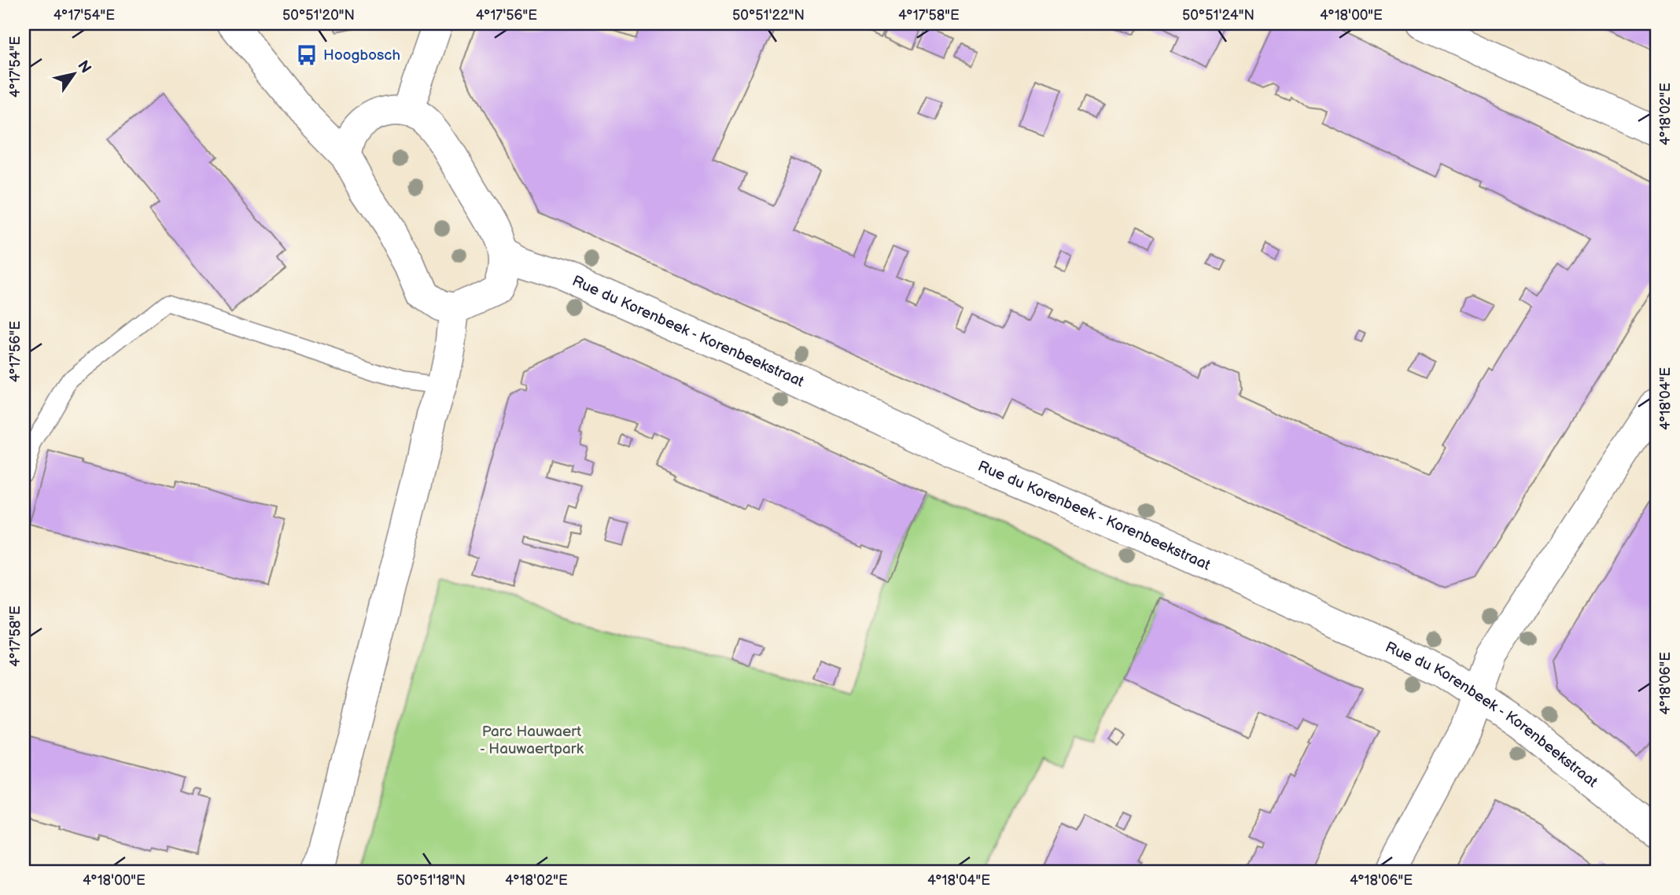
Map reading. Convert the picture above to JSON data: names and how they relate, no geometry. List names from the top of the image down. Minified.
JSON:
{"streets":{"street":["Rue du Korenbeek - Korenbeekstraat"]},"parks":["Parc Hauwaert - Hauwaertpark"],"places":{"bus stop":["Hoogbosch"]},"north":"top right","coordinates":["4°17'54\"E","50°51'20\"N","4°17'56\"E","50°51'22\"N","4°17'58\"E","50°51'24\"N","4°18'00\"E","4°18'02\"E","4°18'04\"E","4°18'06\"E","50°51'18\"N"]}
